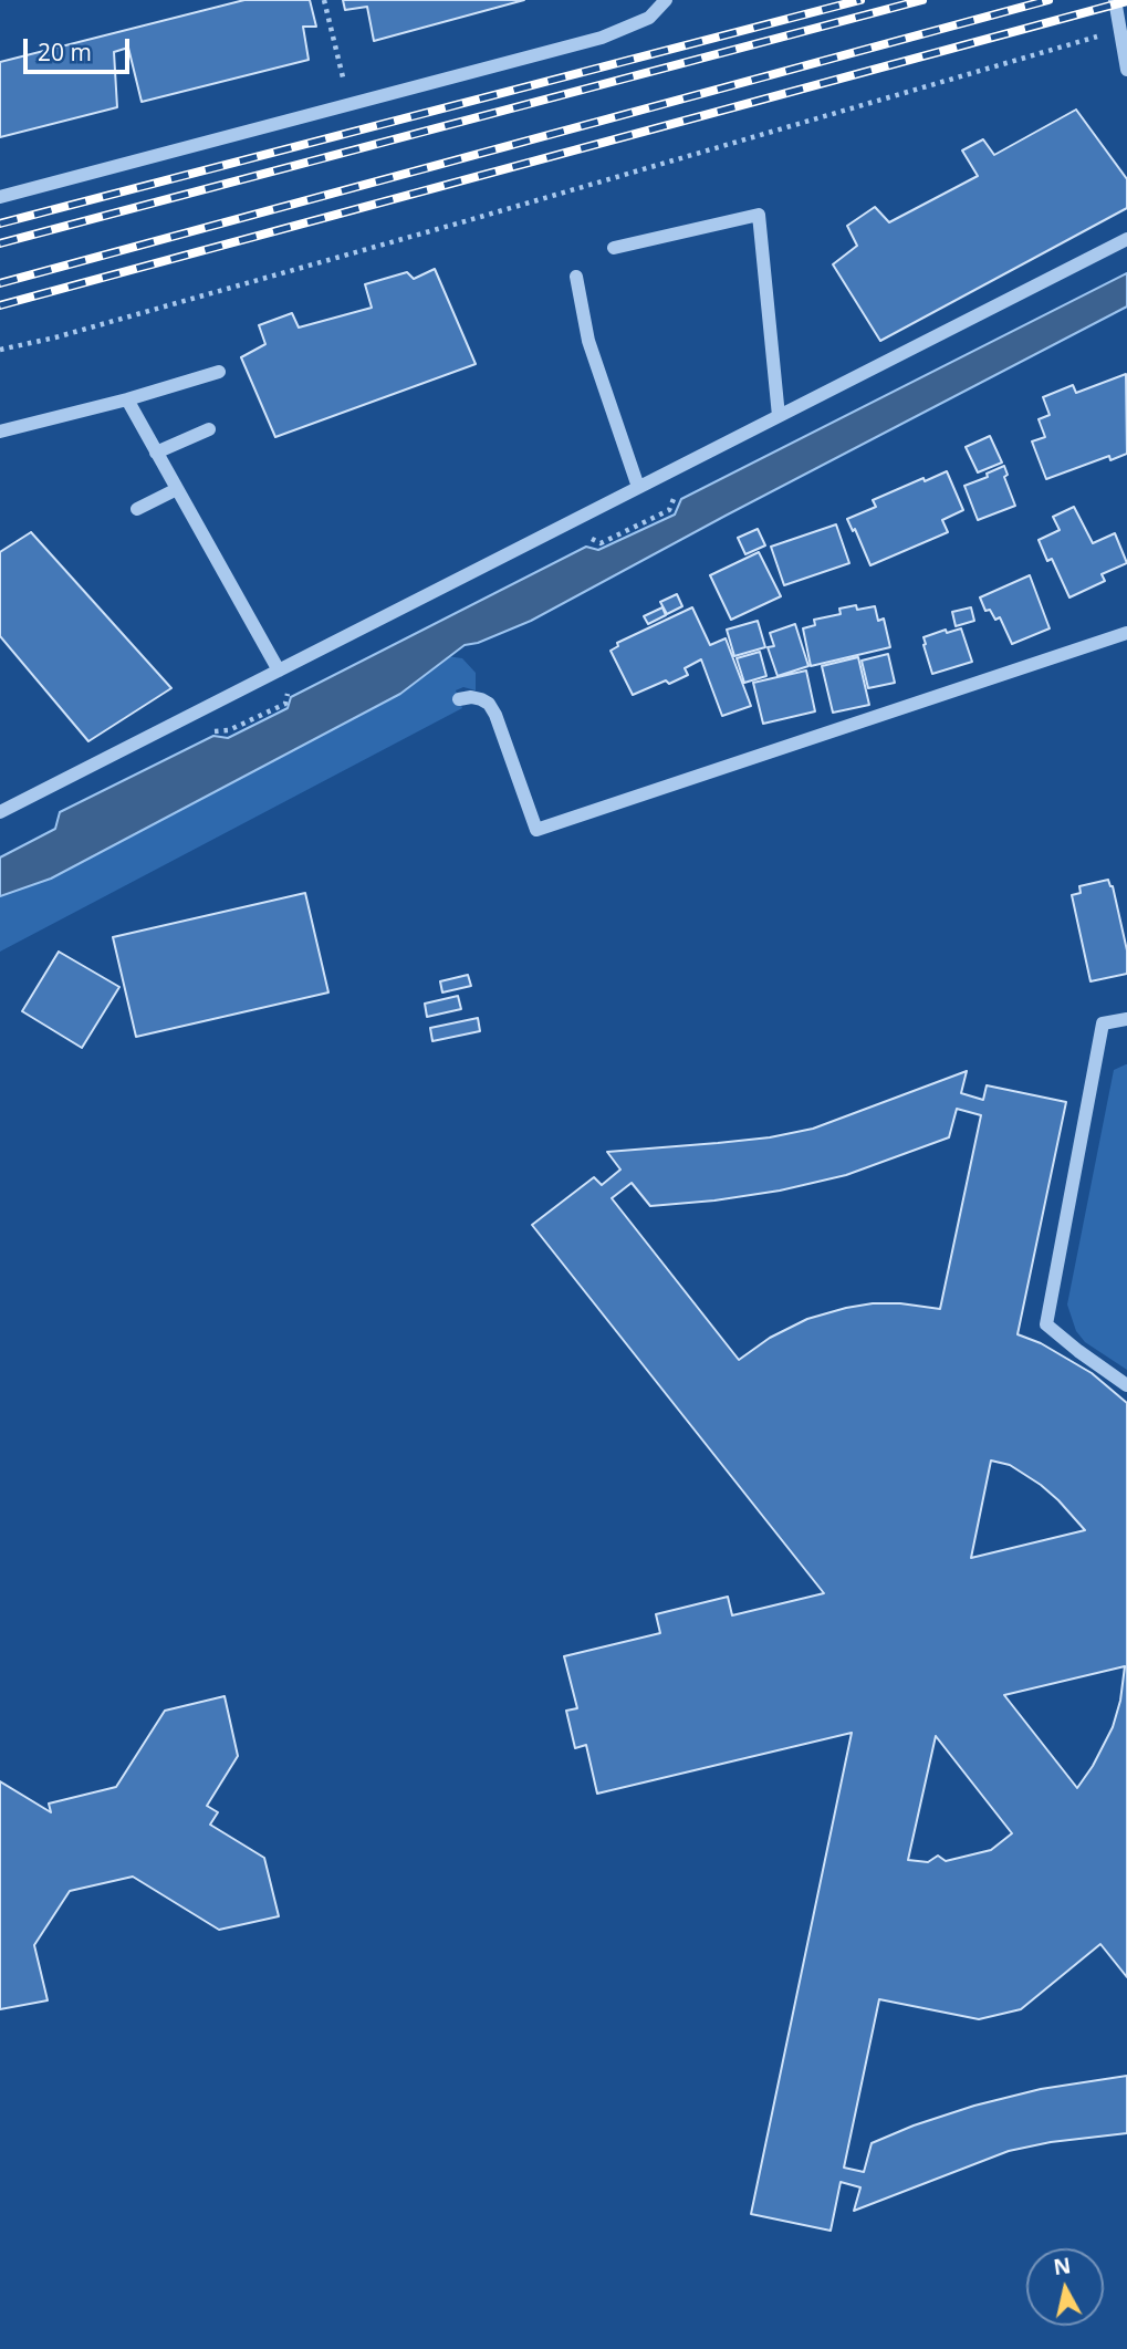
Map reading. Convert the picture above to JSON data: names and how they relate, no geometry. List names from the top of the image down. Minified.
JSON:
{"scale_bar":"20 m","north":"top"}
